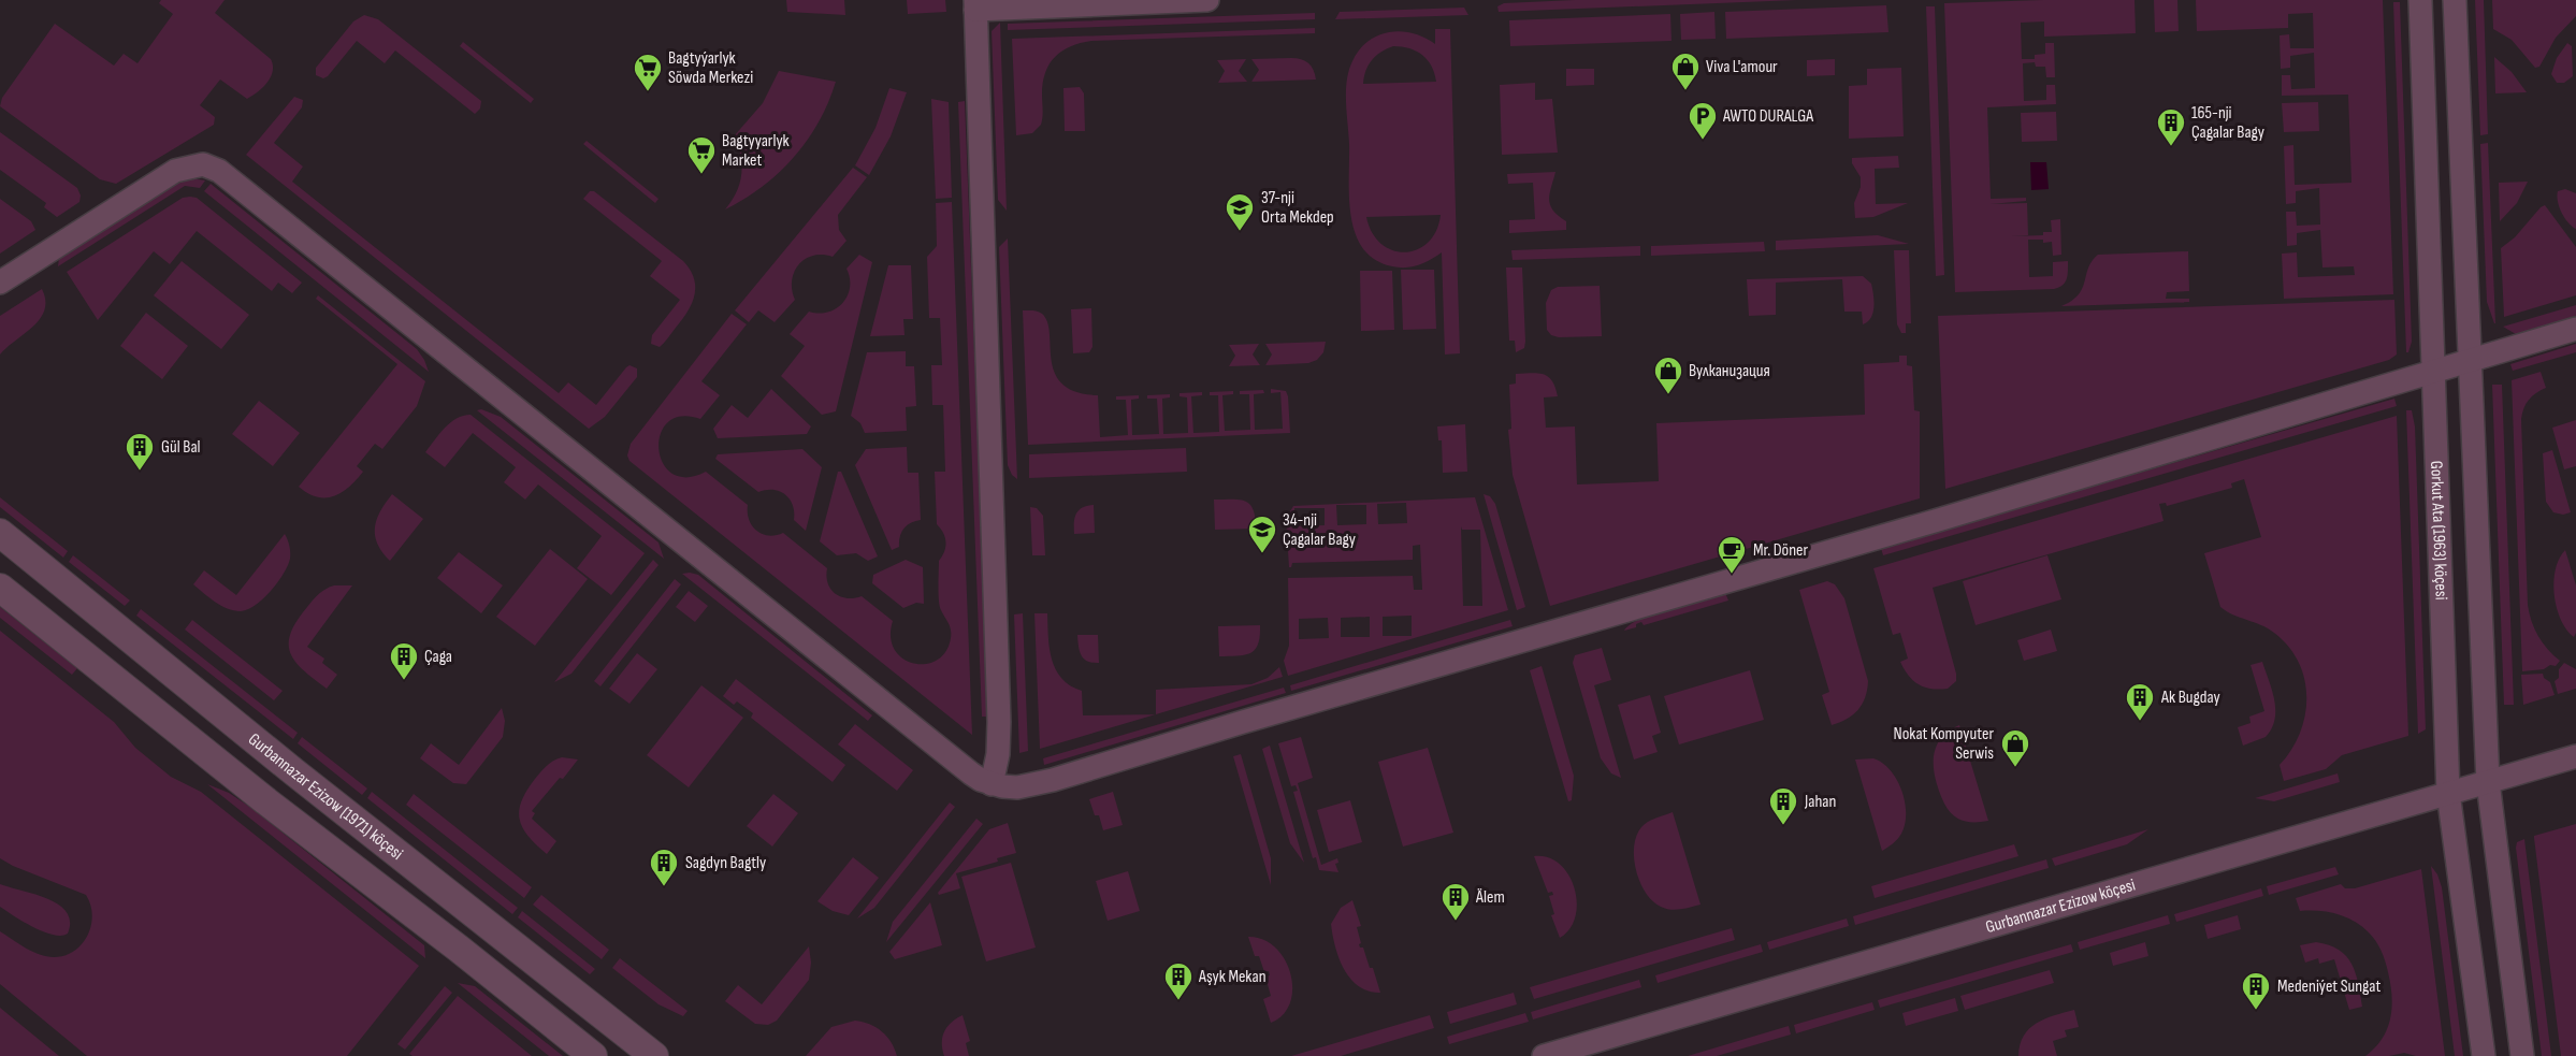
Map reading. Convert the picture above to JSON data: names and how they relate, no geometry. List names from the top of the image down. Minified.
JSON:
{"streets":{"street":["Gorkut Ata (1963) köçesi","Gurbannazar Ezizow (1971) köçesi","Gurbannazar Ezizow köçesi"]},"crossings":[["Gorkut Ata (1963) köçesi","Gurbannazar Ezizow köçesi"]],"places":{"shop":["Viva L'amour","Вулканизация","Nokat Kompyuter Serwis"],"supermarket":["Bagtyýarlyk Söwda Merkezi","Bagtyyarlyk Market"],"parking":["AWTO DURALGA"],"building":["165-nji Çagalar Bagy","Gül Bal","Çaga","Ak Bugday","Jahan","Sagdyn Bagtly","Älem","Aşyk Mekan","Medeniýet Sungat"],"school or university":["37-nji Orta Mekdep","34-nji Çagalar Bagy"],"cafe":["Mr. Döner"]}}
